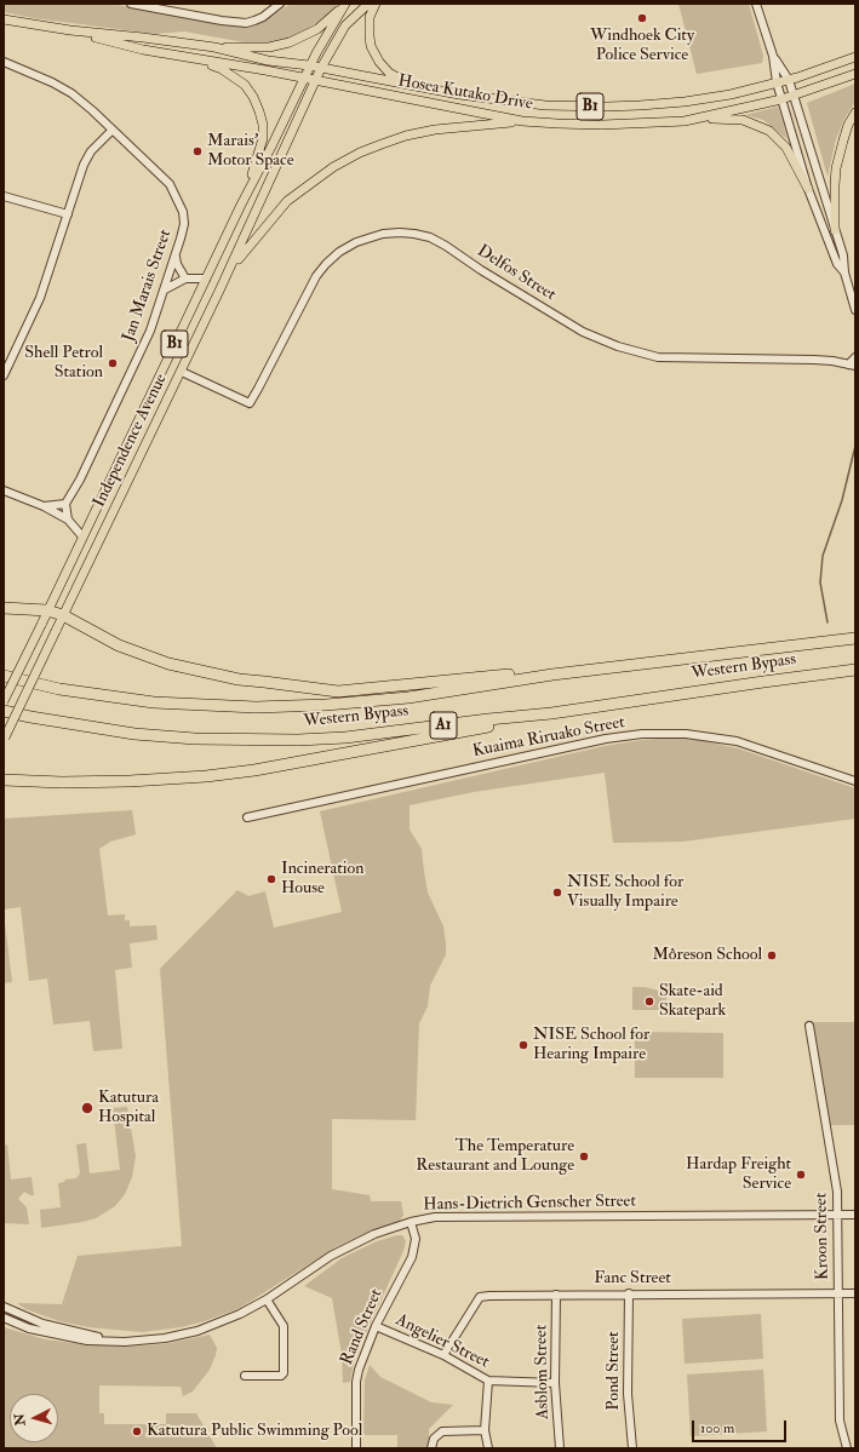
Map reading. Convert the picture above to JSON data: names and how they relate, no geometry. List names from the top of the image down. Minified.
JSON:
{"streets":{"highway":["Western Bypass","A1"],"main road":["Hosea Kutako Drive","B1","Independence Avenue"],"street":["Delfos Street","Jan Marais Street","Kuaima Riruako Street","Hans-Dietrich Genscher Street","Kroon Street","Fanc Street","Rand Street","Angelier Street","Pond Street","Asblom Street"]},"crossings":[["Hosea Kutako Drive","B1"],["Hosea Kutako Drive","Independence Avenue"],["B1","Independence Avenue"],["Delfos Street","Independence Avenue"],["Hans-Dietrich Genscher Street","Kroon Street"],["Hans-Dietrich Genscher Street","Rand Street"],["Kroon Street","Fanc Street"],["Fanc Street","Angelier Street"],["Fanc Street","Pond Street"],["Fanc Street","Asblom Street"],["Rand Street","Angelier Street"],["Angelier Street","Asblom Street"]],"places":["Windhoek City Police Service","Marais' Motor Space","Shell Petrol Station","Incineration House","NISE School for Visually Impaire","Môreson School","Skate-aid Skatepark","NISE School for Hearing Impaire","Katutura Hospital","The Temperature Restaurant and Lounge","Hardap Freight Service","Katutura Public Swimming Pool"],"scale_bar":"100 m","north":"left"}
